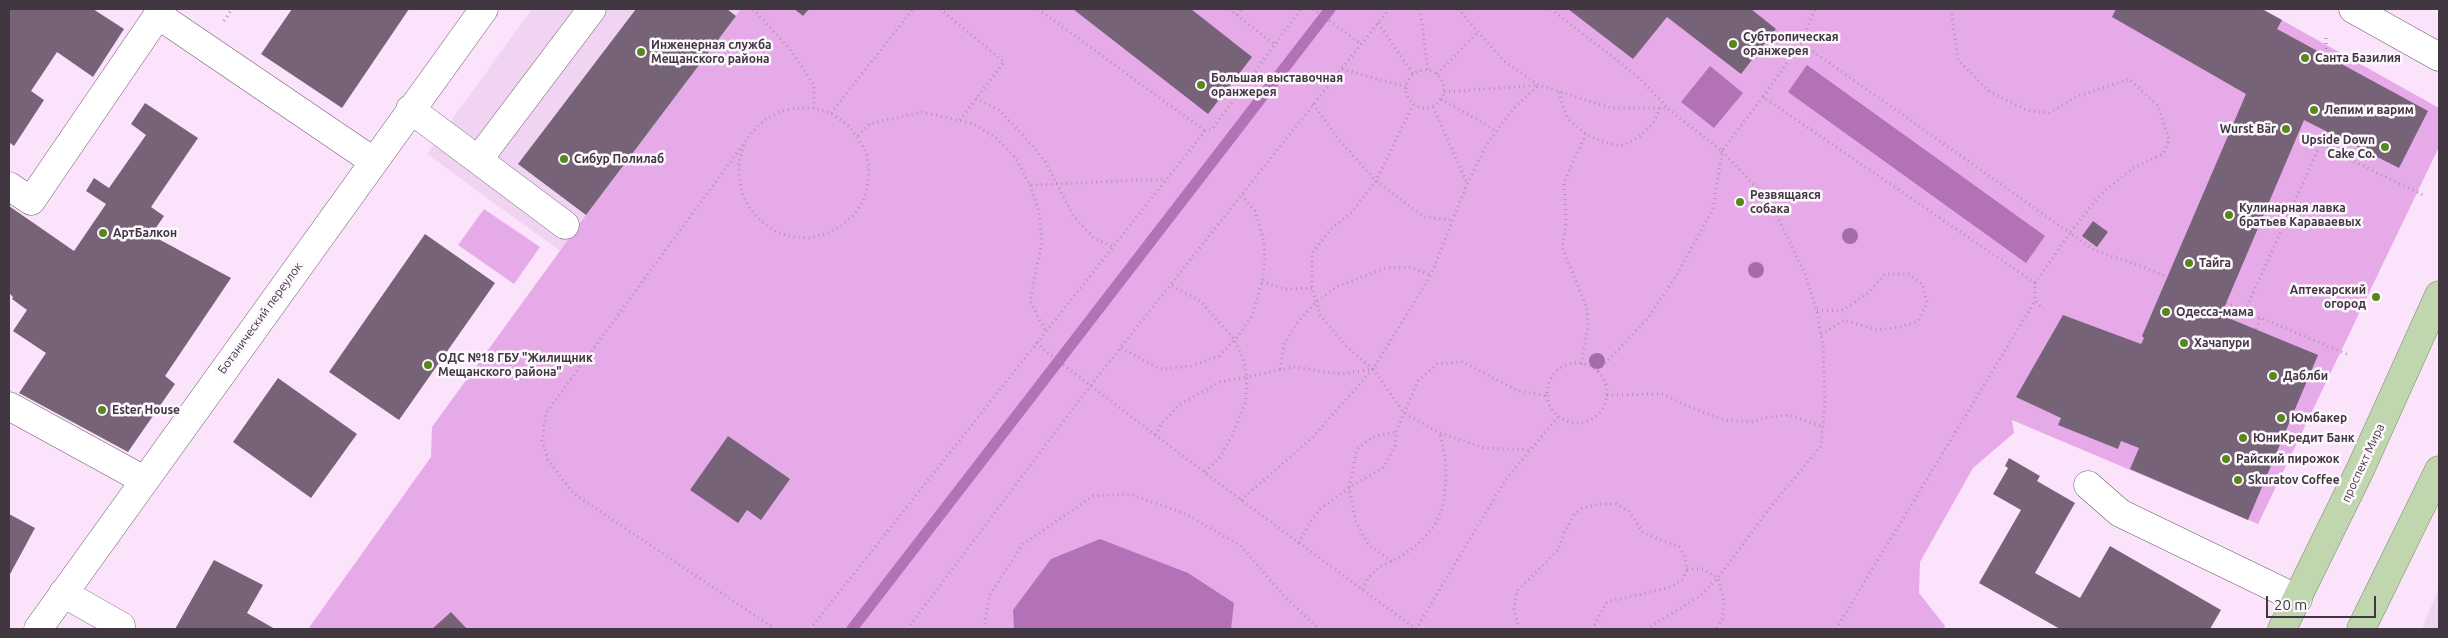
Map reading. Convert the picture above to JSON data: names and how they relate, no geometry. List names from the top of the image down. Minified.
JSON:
{"streets":{"main road":["проспект Мира"],"street":["Ботанический переулок"]},"places":["Субтропическая оранжерея","Инженерная служба Мещанского района","Санта Базилия","Большая выставочная оранжерея","Лепим и варим","Wurst Bär","Upside Down Cake Co.","Сибур Полилаб","Резвящаяся собака","Кулинарная лавка братьев Караваевых","АртБалкон","Тайга","Аптекарский огород","Одесса-мама","Хачапури","ОДС №18 ГБУ \"Жилищник Мещанского района\"","Даблби","Ester House","Юмбакер","ЮниКредит Банк","Райский пирожок","Skuratov Coffee"],"scale_bar":"20 m"}
